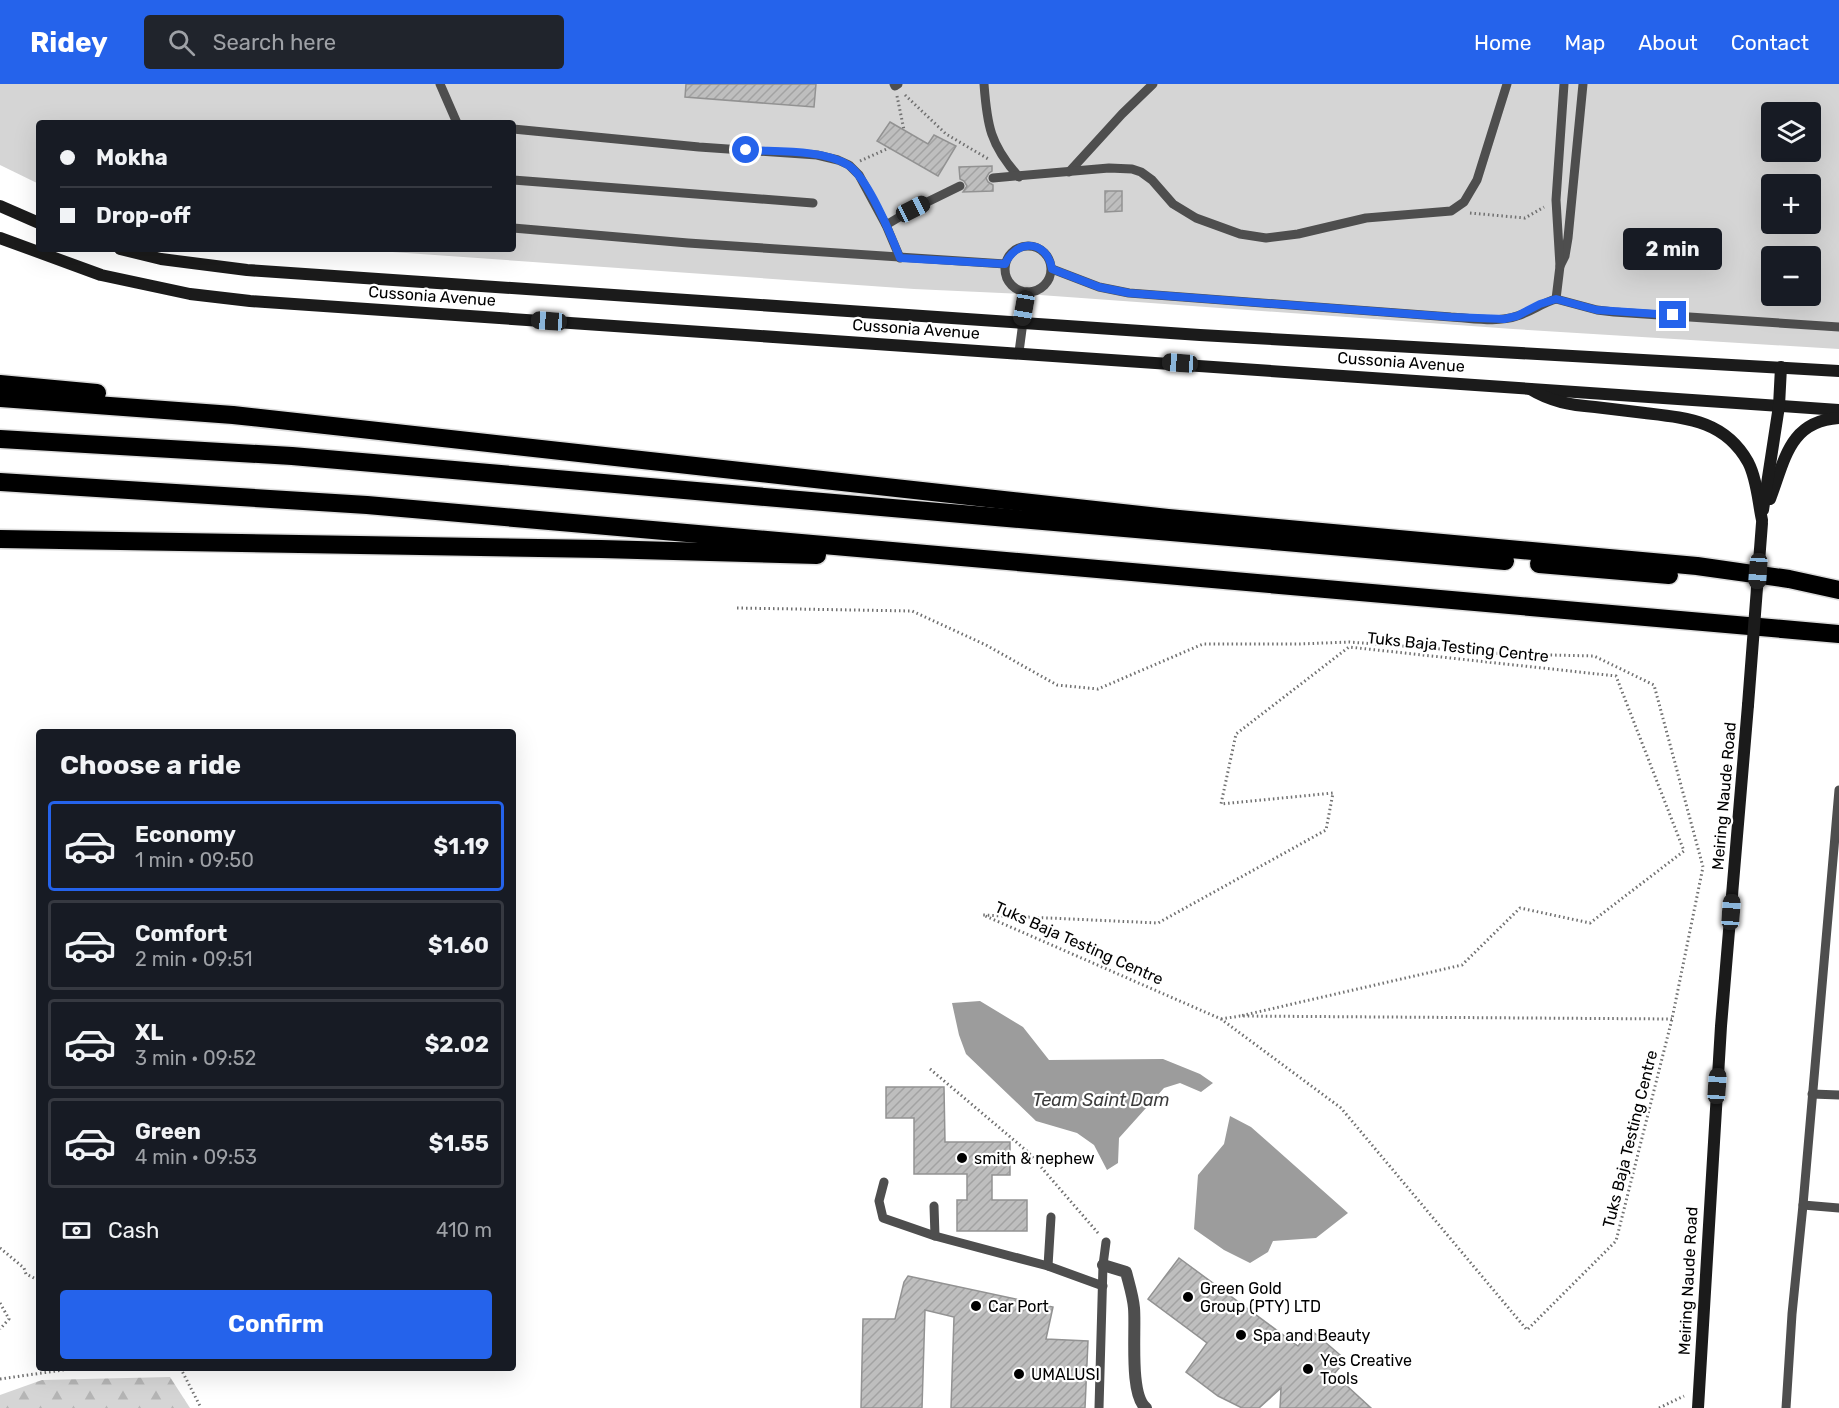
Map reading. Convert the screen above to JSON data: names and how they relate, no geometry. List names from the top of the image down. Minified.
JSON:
{"streets":{"main road":["Cussonia Avenue","Meiring Naude Road"],"path":["Tuks Baja Testing Centre"]},"crossings":[["Cussonia Avenue","Meiring Naude Road"]],"water":["Team Saint Dam"],"places":["smith & nephew","Green Gold Group (PTY) LTD","Car Port","Spa and Beauty","Yes Creative Tools","UMALUSI"],"page":{"header":"Ridey","search":"Search here","nav":["Home","Map","About","Contact"],"map_buttons":["+","−"],"banner":["Mokha","Drop-off"],"bubble":"2 min","heading":"Choose a ride","list":[{"name":"Economy","note":"1 min · 09:50","value":"$1.19"},{"name":"Comfort","note":"2 min · 09:51","value":"$1.60"},{"name":"XL","note":"3 min · 09:52","value":"$2.02"},{"name":"Green","note":"4 min · 09:53","value":"$1.55"}],"pay":["Cash","410 m"],"buttons":"Confirm"}}
